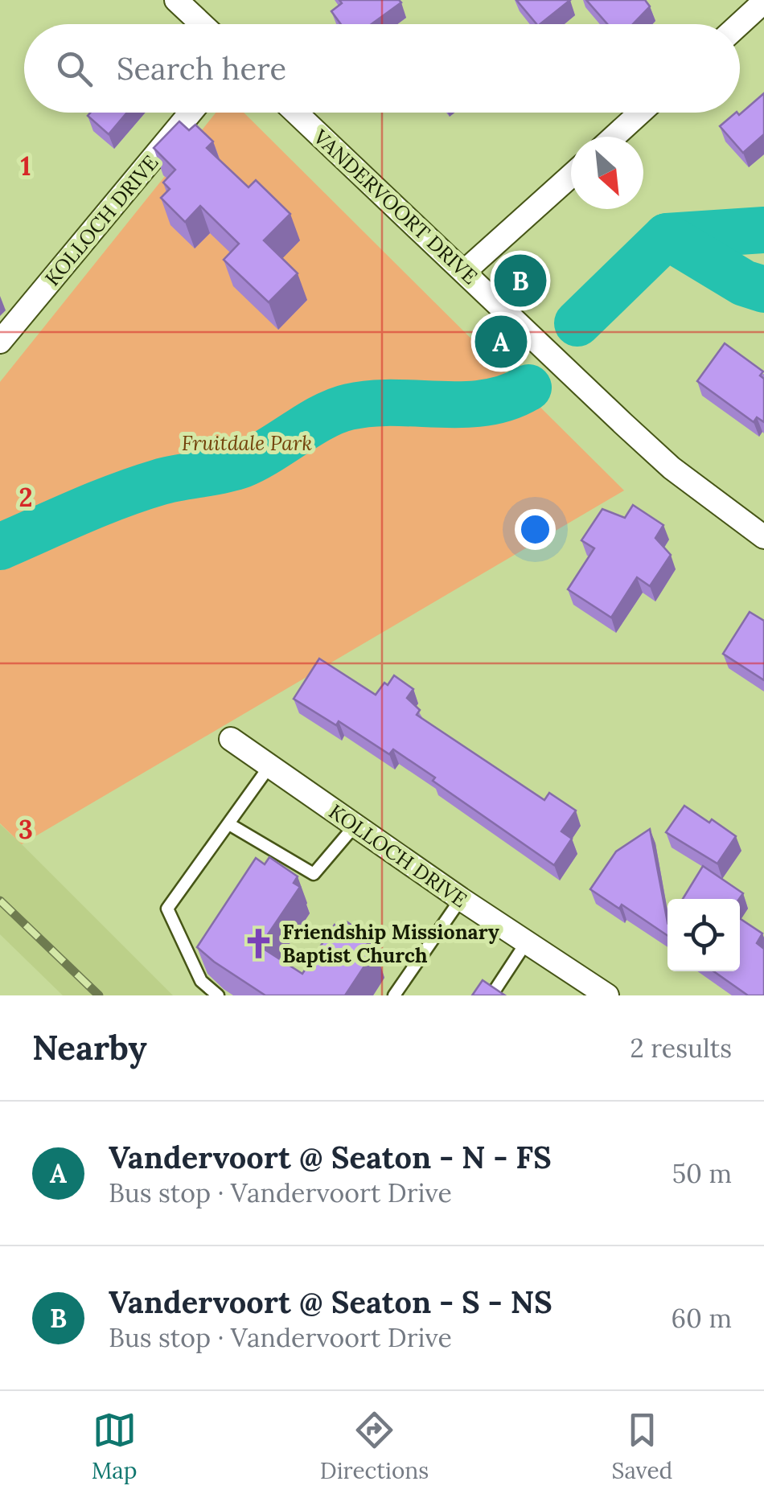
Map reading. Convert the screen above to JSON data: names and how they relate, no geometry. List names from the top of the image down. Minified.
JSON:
{"streets":{"street":["VANDERVOORT DRIVE","KOLLOCH DRIVE"]},"parks":["Fruitdale Park"],"places":{"church":["Friendship Missionary Baptist Church"]},"north":"bottom right","page":{"search":"Search here","pins":["B","A"],"heading":["Nearby","2 results"],"list":[{"mark":"A","name":"Vandervoort @ Seaton - N - FS","note":"Bus stop · Vandervoort Drive","value":"50 m"},{"mark":"B","name":"Vandervoort @ Seaton - S - NS","note":"Bus stop · Vandervoort Drive","value":"60 m"}],"nav":["Map","Directions","Saved"]},"grid":{"rows":["1","2","3"]}}
